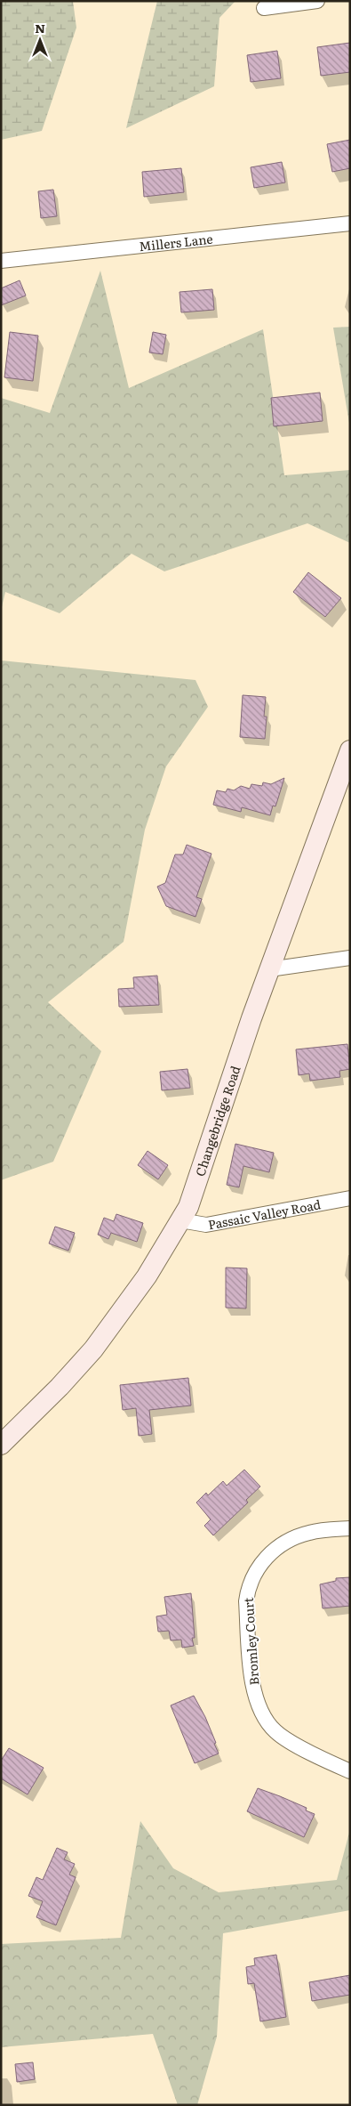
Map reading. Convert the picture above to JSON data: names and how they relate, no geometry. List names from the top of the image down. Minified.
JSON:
{"streets":{"main road":["Changebridge Road"],"street":["Millers Lane","Passaic Valley Road","Bromley Court"]},"crossings":[["Changebridge Road","Passaic Valley Road"]],"north":"top"}
